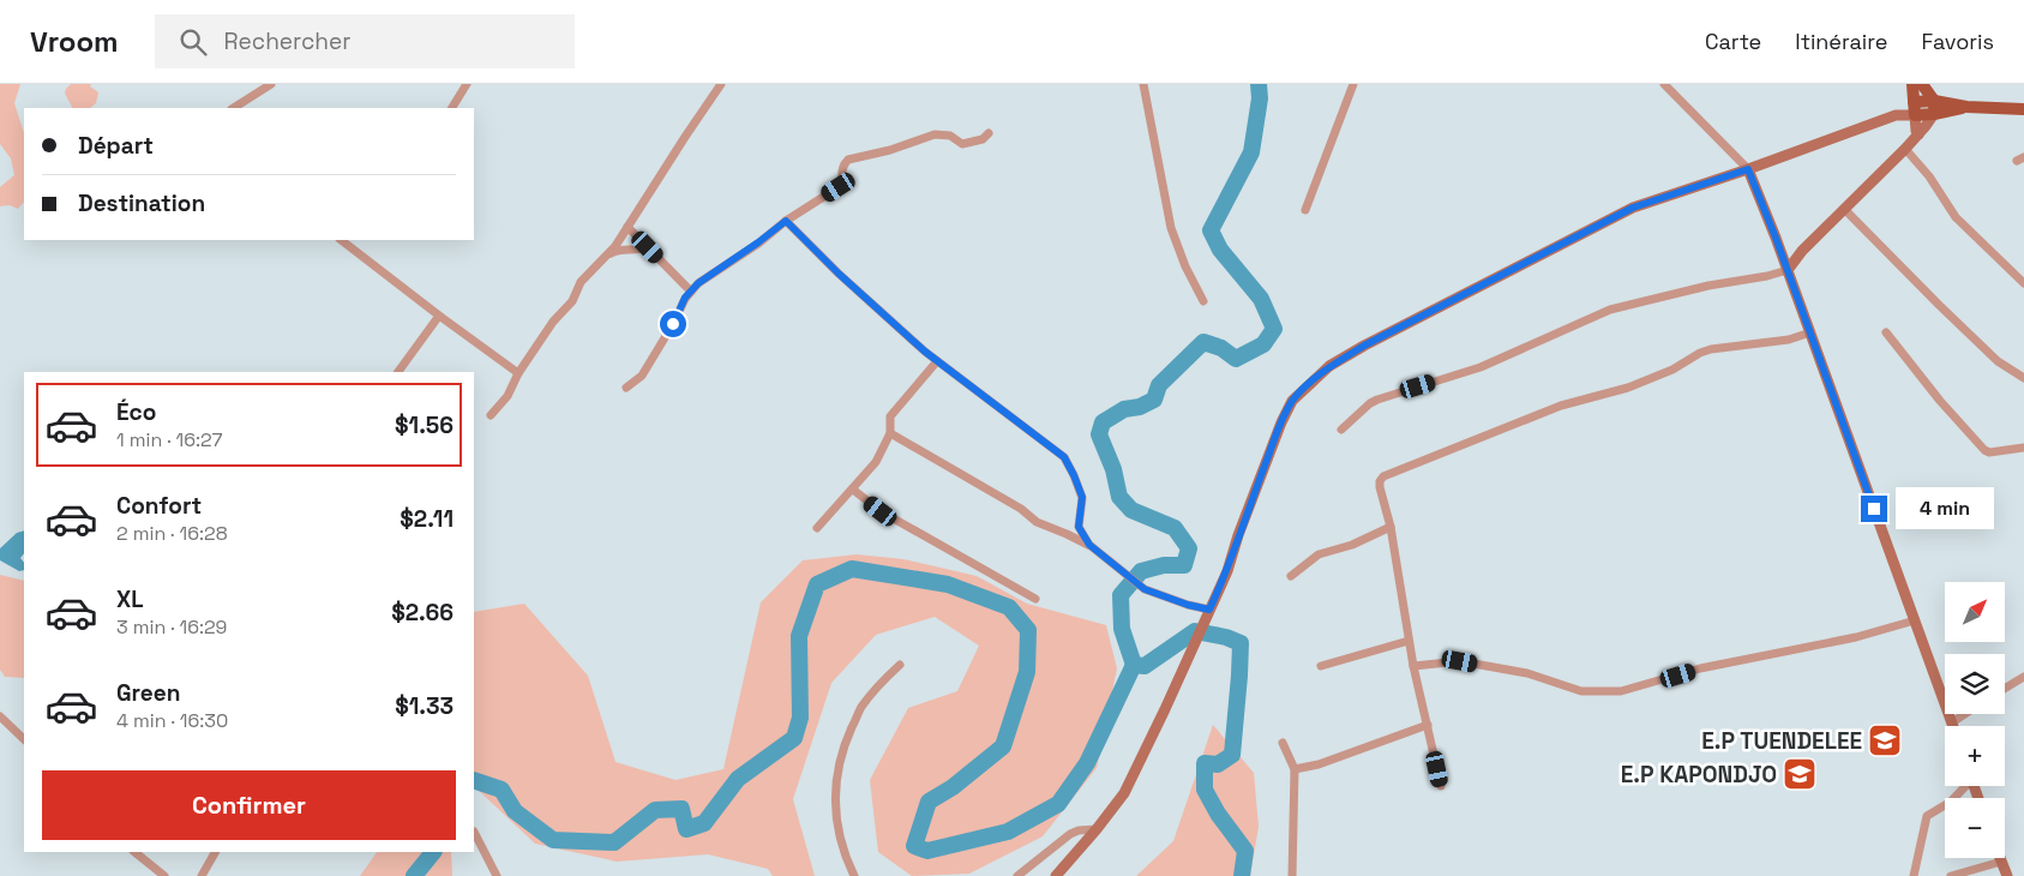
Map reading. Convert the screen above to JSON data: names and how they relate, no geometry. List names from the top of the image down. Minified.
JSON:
{"places":{"school or university":["E.P TUENDELEE","E.P KAPONDJO"]},"north":"top right","page":{"header":"Vroom","search":"Rechercher","nav":["Carte","Itinéraire","Favoris"],"banner":["Départ","Destination"],"list":[{"name":"Éco","note":"1 min · 16:27","value":"$1.56"},{"name":"Confort","note":"2 min · 16:28","value":"$2.11"},{"name":"XL","note":"3 min · 16:29","value":"$2.66"},{"name":"Green","note":"4 min · 16:30","value":"$1.33"}],"bubble":"4 min","map_buttons":["+","−"],"buttons":"Confirmer"}}
